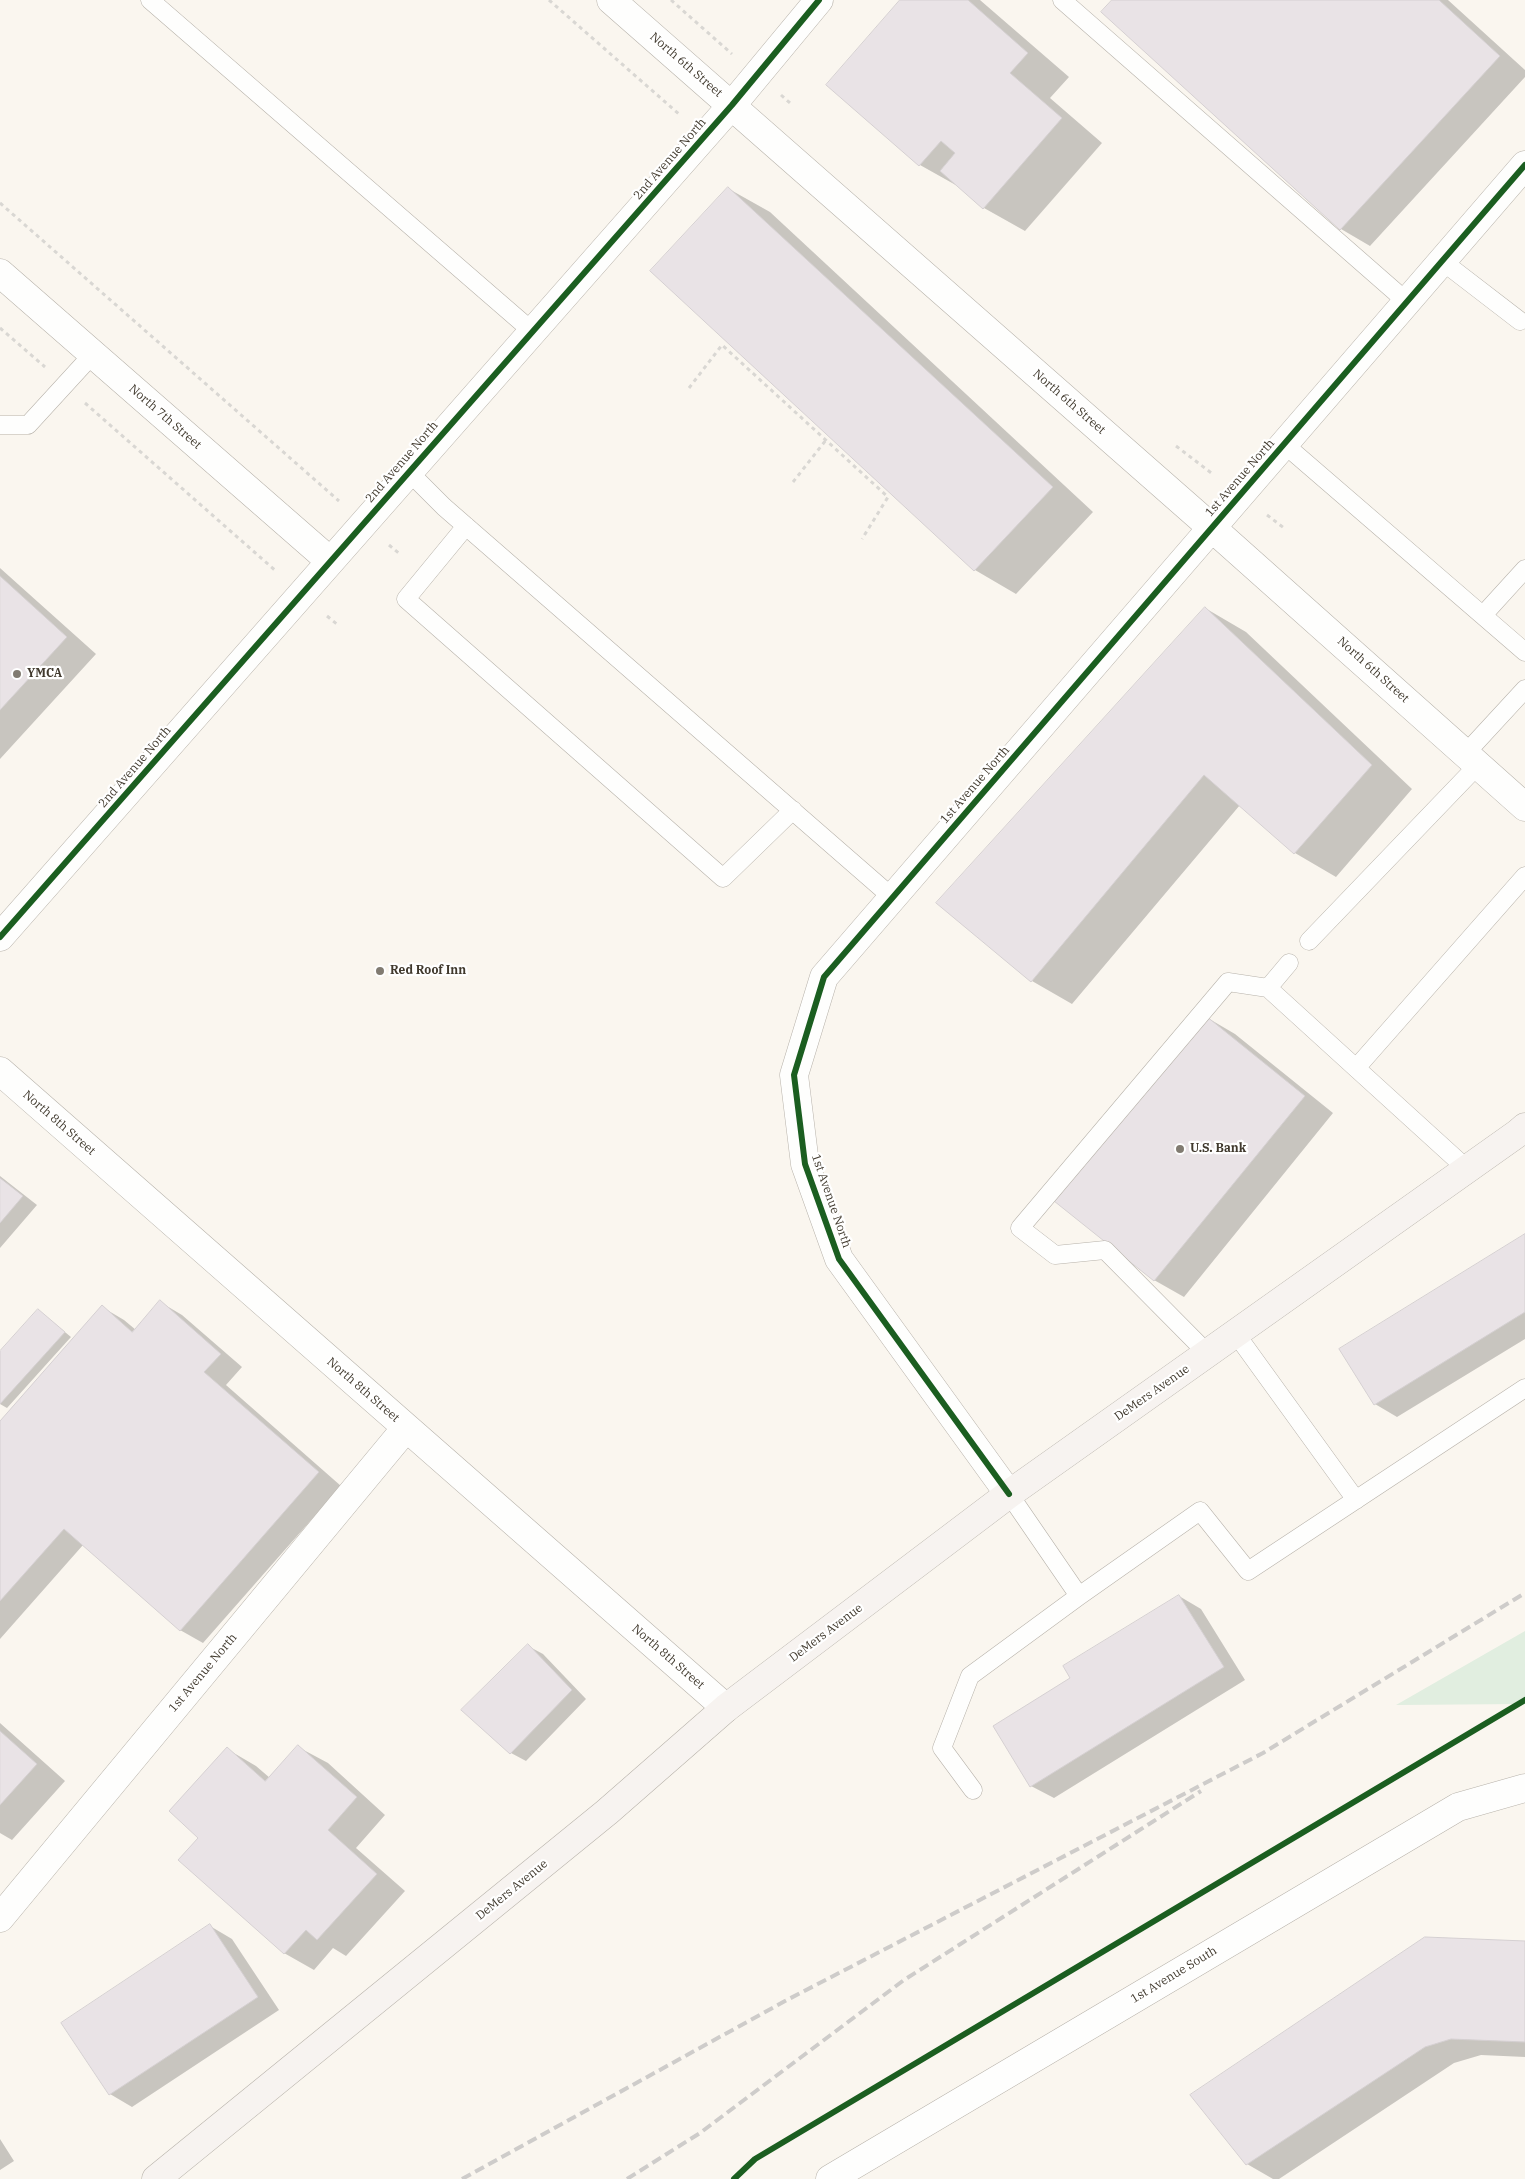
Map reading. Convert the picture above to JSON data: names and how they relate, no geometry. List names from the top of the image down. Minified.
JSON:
{"streets":{"main road":["DeMers Avenue"],"street":["North 6th Street","2nd Avenue North","North 7th Street","1st Avenue North","North 8th Street","1st Avenue South"]},"crossings":[["North 6th Street","2nd Avenue North"],["North 6th Street","1st Avenue North"],["2nd Avenue North","North 7th Street"],["1st Avenue North","North 8th Street"],["1st Avenue North","DeMers Avenue"],["North 8th Street","DeMers Avenue"]],"places":["YMCA","Red Roof Inn","U.S. Bank"]}
